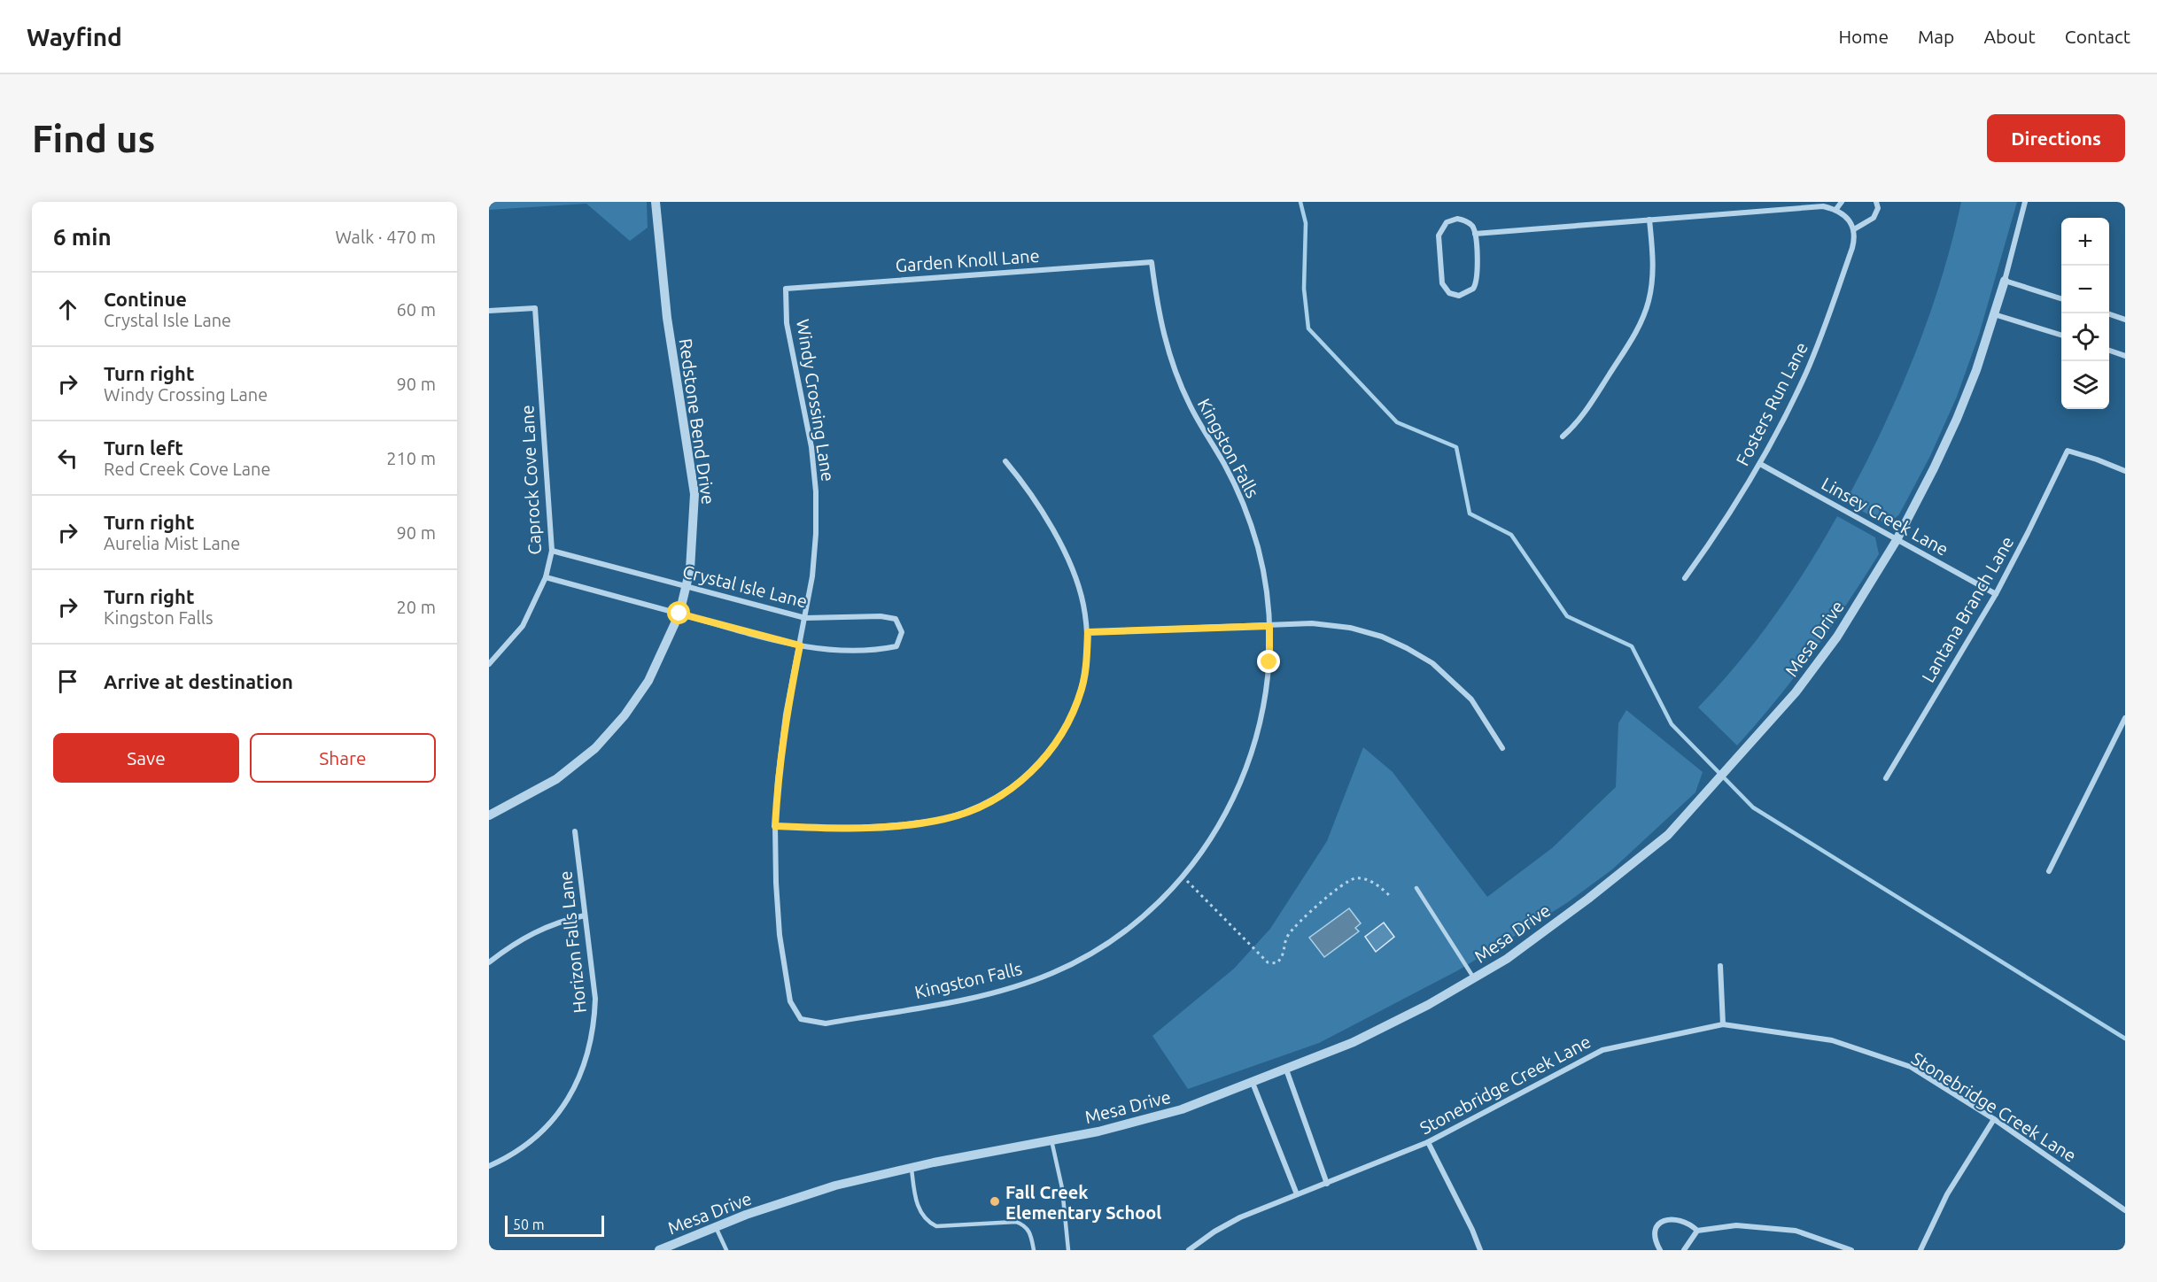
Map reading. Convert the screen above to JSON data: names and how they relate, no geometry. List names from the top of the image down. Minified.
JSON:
{"streets":{"street":["Garden Knoll Lane","Windy Crossing Lane","Fosters Run Lane","Redstone Bend Drive","Kingston Falls","Caprock Cove Lane","Linsey Creek Lane","Crystal Isle Lane","Lantana Branch Lane","Mesa Drive","Horizon Falls Lane","Stonebridge Creek Lane"]},"crossings":[["Garden Knoll Lane","Windy Crossing Lane"],["Garden Knoll Lane","Kingston Falls"],["Windy Crossing Lane","Kingston Falls"],["Windy Crossing Lane","Crystal Isle Lane"],["Fosters Run Lane","Linsey Creek Lane"],["Redstone Bend Drive","Crystal Isle Lane"],["Caprock Cove Lane","Crystal Isle Lane"],["Linsey Creek Lane","Lantana Branch Lane"],["Linsey Creek Lane","Mesa Drive"]],"places":["Fall Creek Elementary School"],"scale_bar":"50 m","page":{"header":"Wayfind","nav":["Home","Map","About","Contact"],"buttons":["Directions",["Save","Share"]],"title":"Find us","heading":["6 min","Walk · 470 m"],"map_buttons":["+","−"],"list":[["Continue","Crystal Isle Lane","60 m"],["Turn right","Windy Crossing Lane","90 m"],["Turn left","Red Creek Cove Lane","210 m"],["Turn right","Aurelia Mist Lane","90 m"],["Turn right","Kingston Falls","20 m"],"Arrive at destination"],"scale":"50 m"}}
